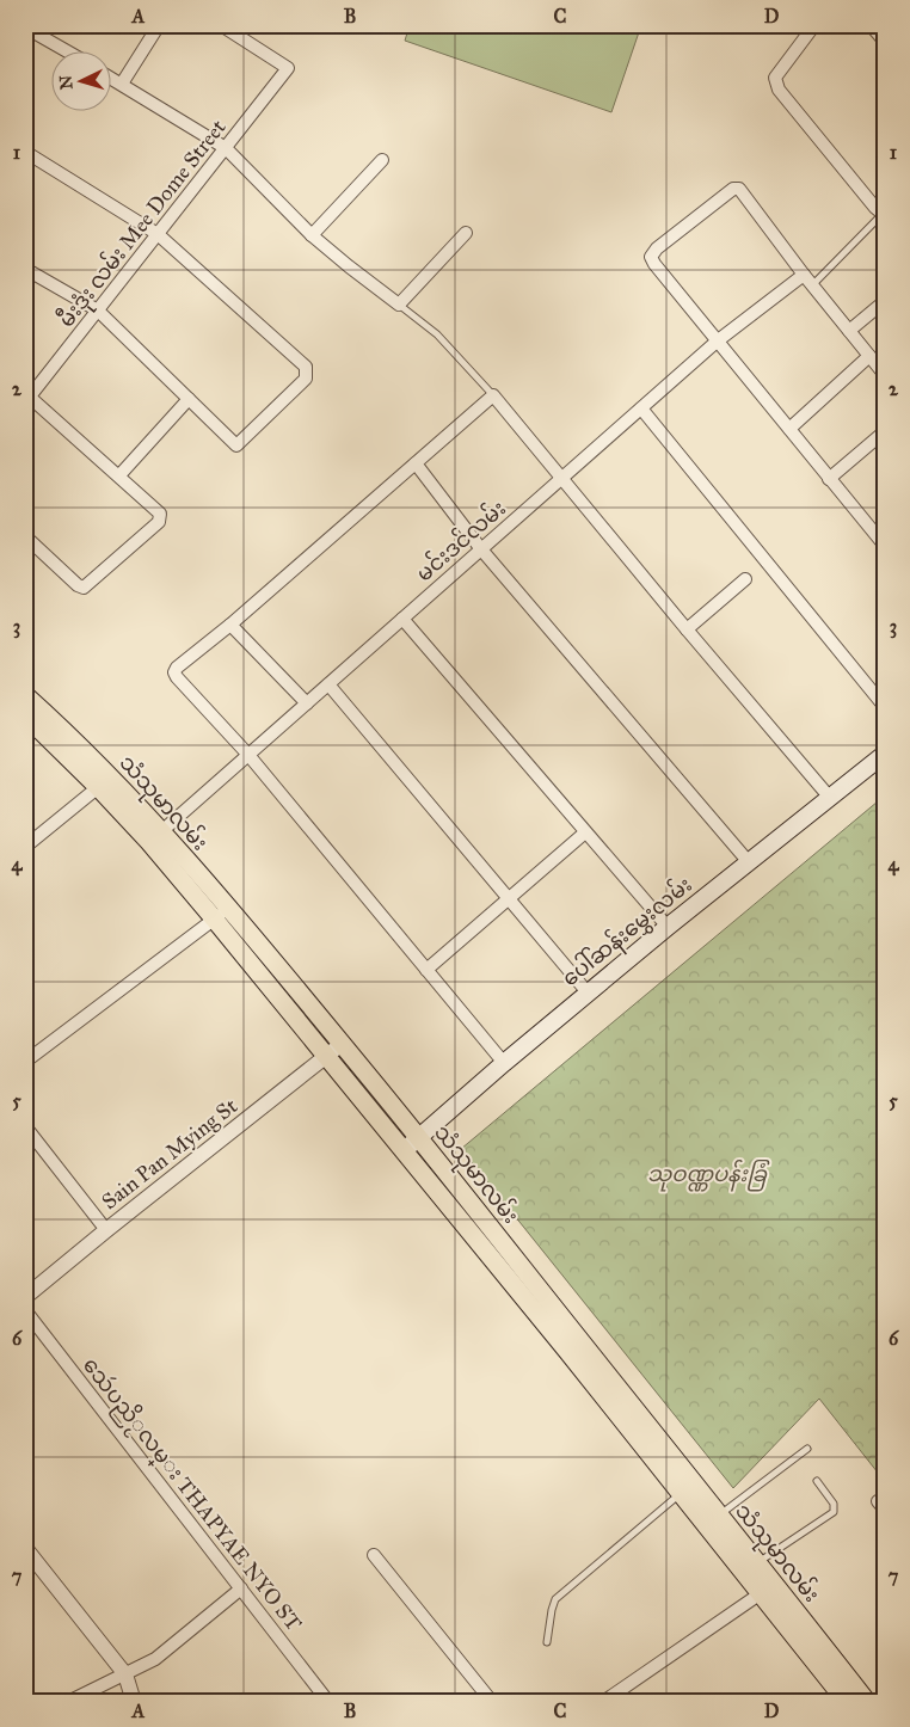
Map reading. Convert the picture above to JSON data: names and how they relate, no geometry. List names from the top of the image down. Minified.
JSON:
{"streets":{"main road":["သံသုမာလမ်း","ပေါ်ဆန်းမွှေးလမ်း"],"street":["မီးဒုံး လမ်း Mee Dome Street","မင်းဒင်လမ်း","Sain Pan Mying St","သေဴပညိႂလမ္း THAPYAE NYO ST"]},"crossings":[["မင်းဒင်လမ်း","သံသုမာလမ်း"],["သံသုမာလမ်း","ပေါ်ဆန်းမွှေးလမ်း"],["သံသုမာလမ်း","Sain Pan Mying St"]],"parks":["သုဝဏ္ဏပန်းခြံ"],"north":"left","grid":{"columns":["A","B","C","D"],"rows":["1","2","3","4","5","6","7"]}}
